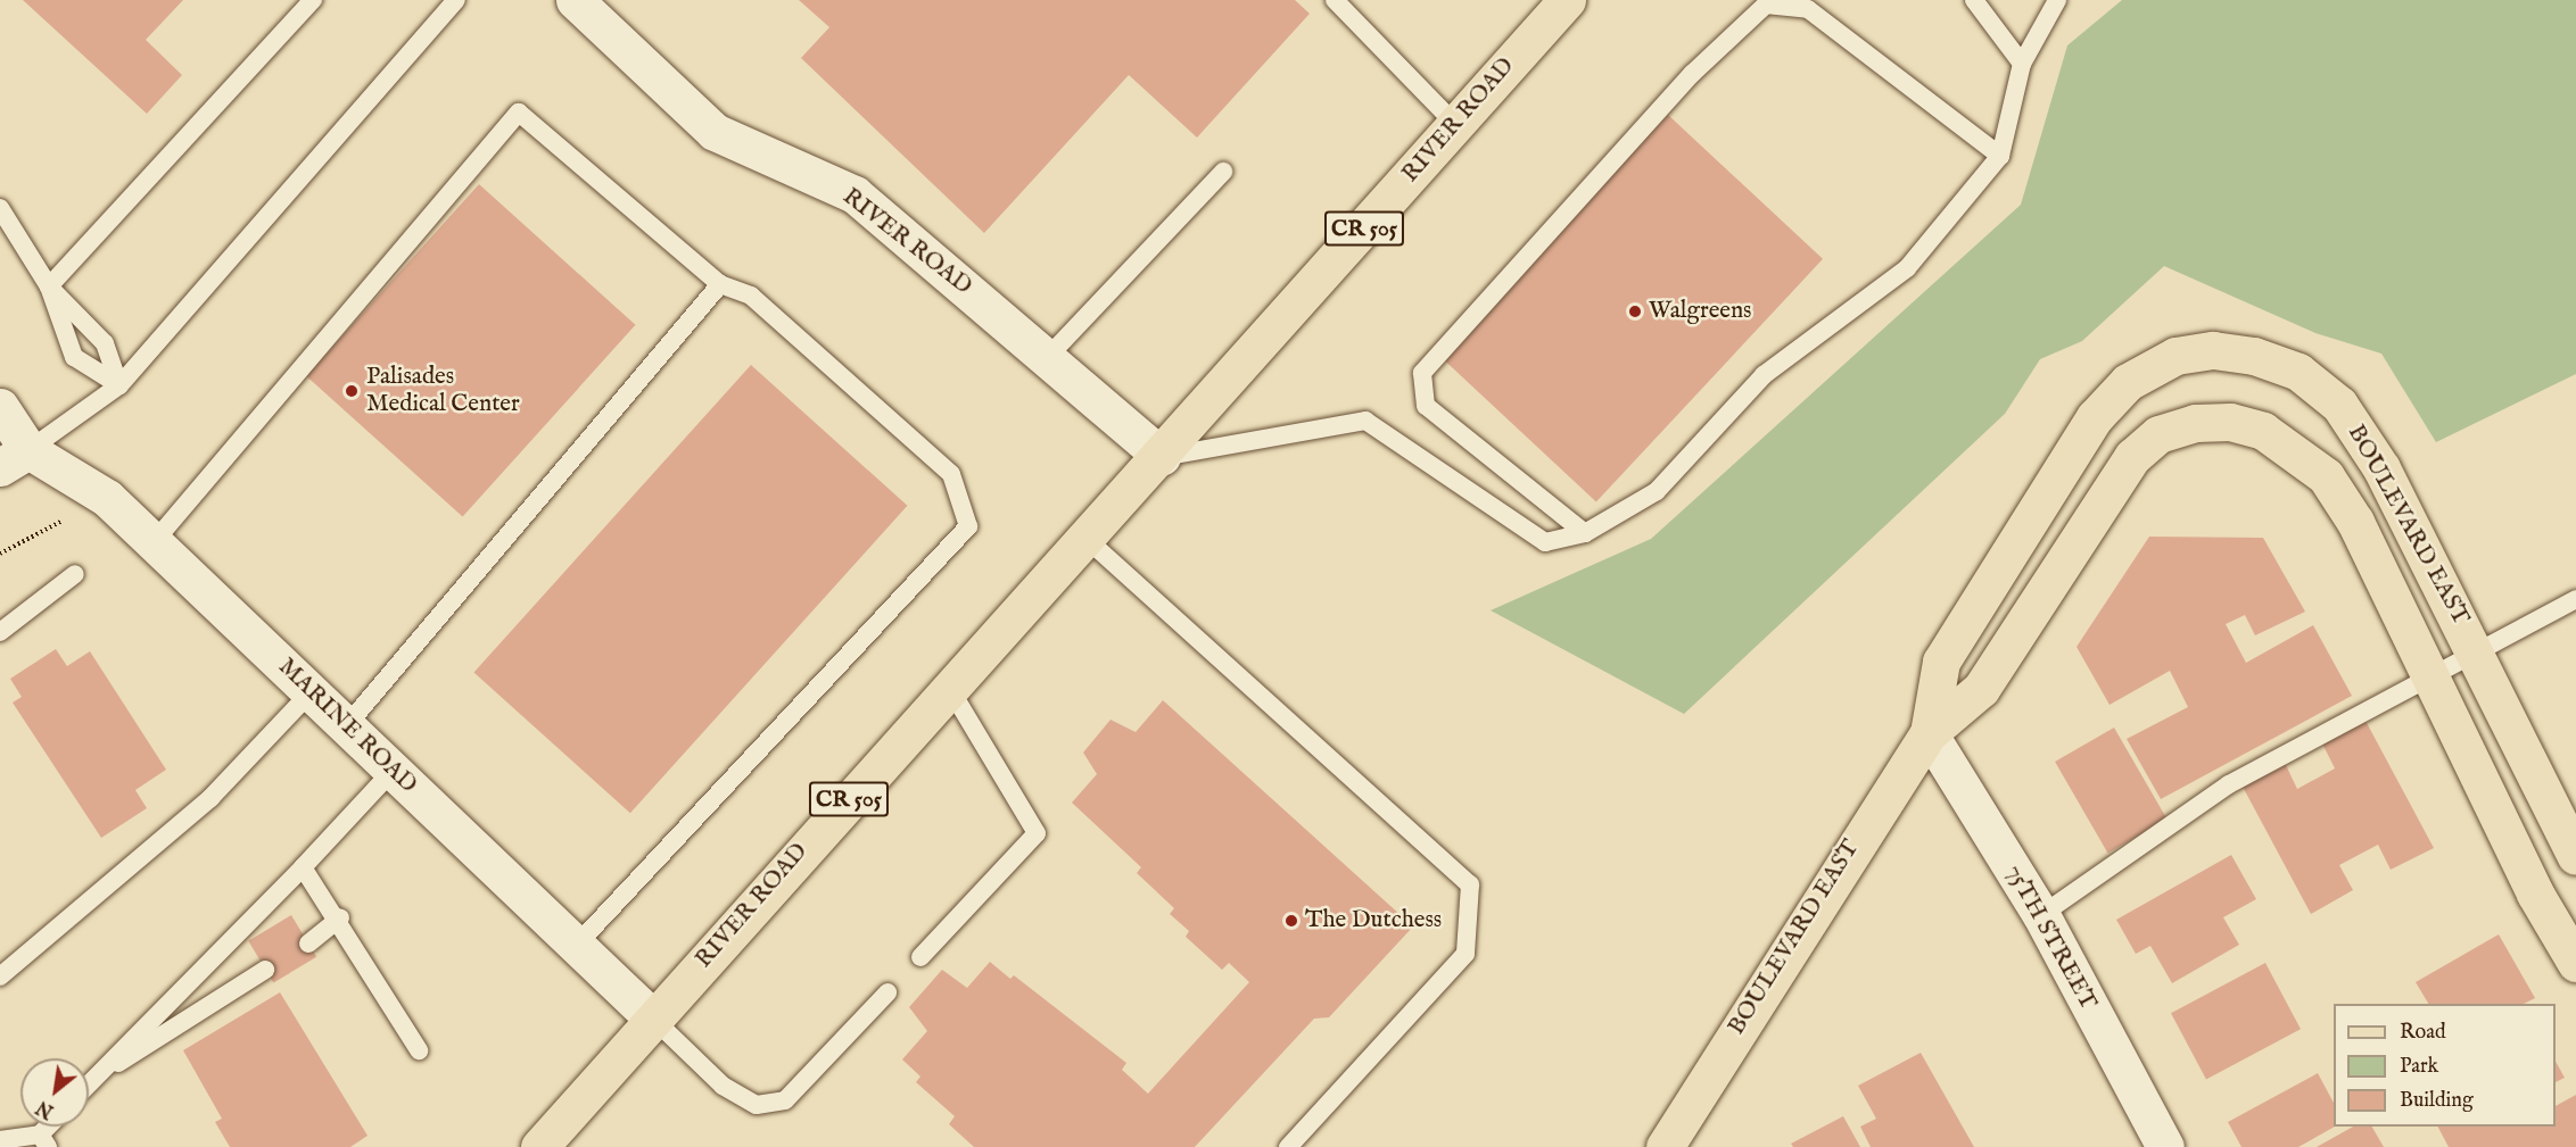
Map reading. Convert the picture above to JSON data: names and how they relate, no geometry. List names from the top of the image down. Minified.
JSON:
{"streets":{"main road":["RIVER ROAD","CR 505","BOULEVARD EAST"],"street":["MARINE ROAD","75TH STREET"]},"crossings":[["RIVER ROAD","MARINE ROAD"],["BOULEVARD EAST","75TH STREET"]],"places":["Walgreens","Palisades Medical Center","The Dutchess"],"legend":["Road","Park","Building"],"north":"bottom left"}
